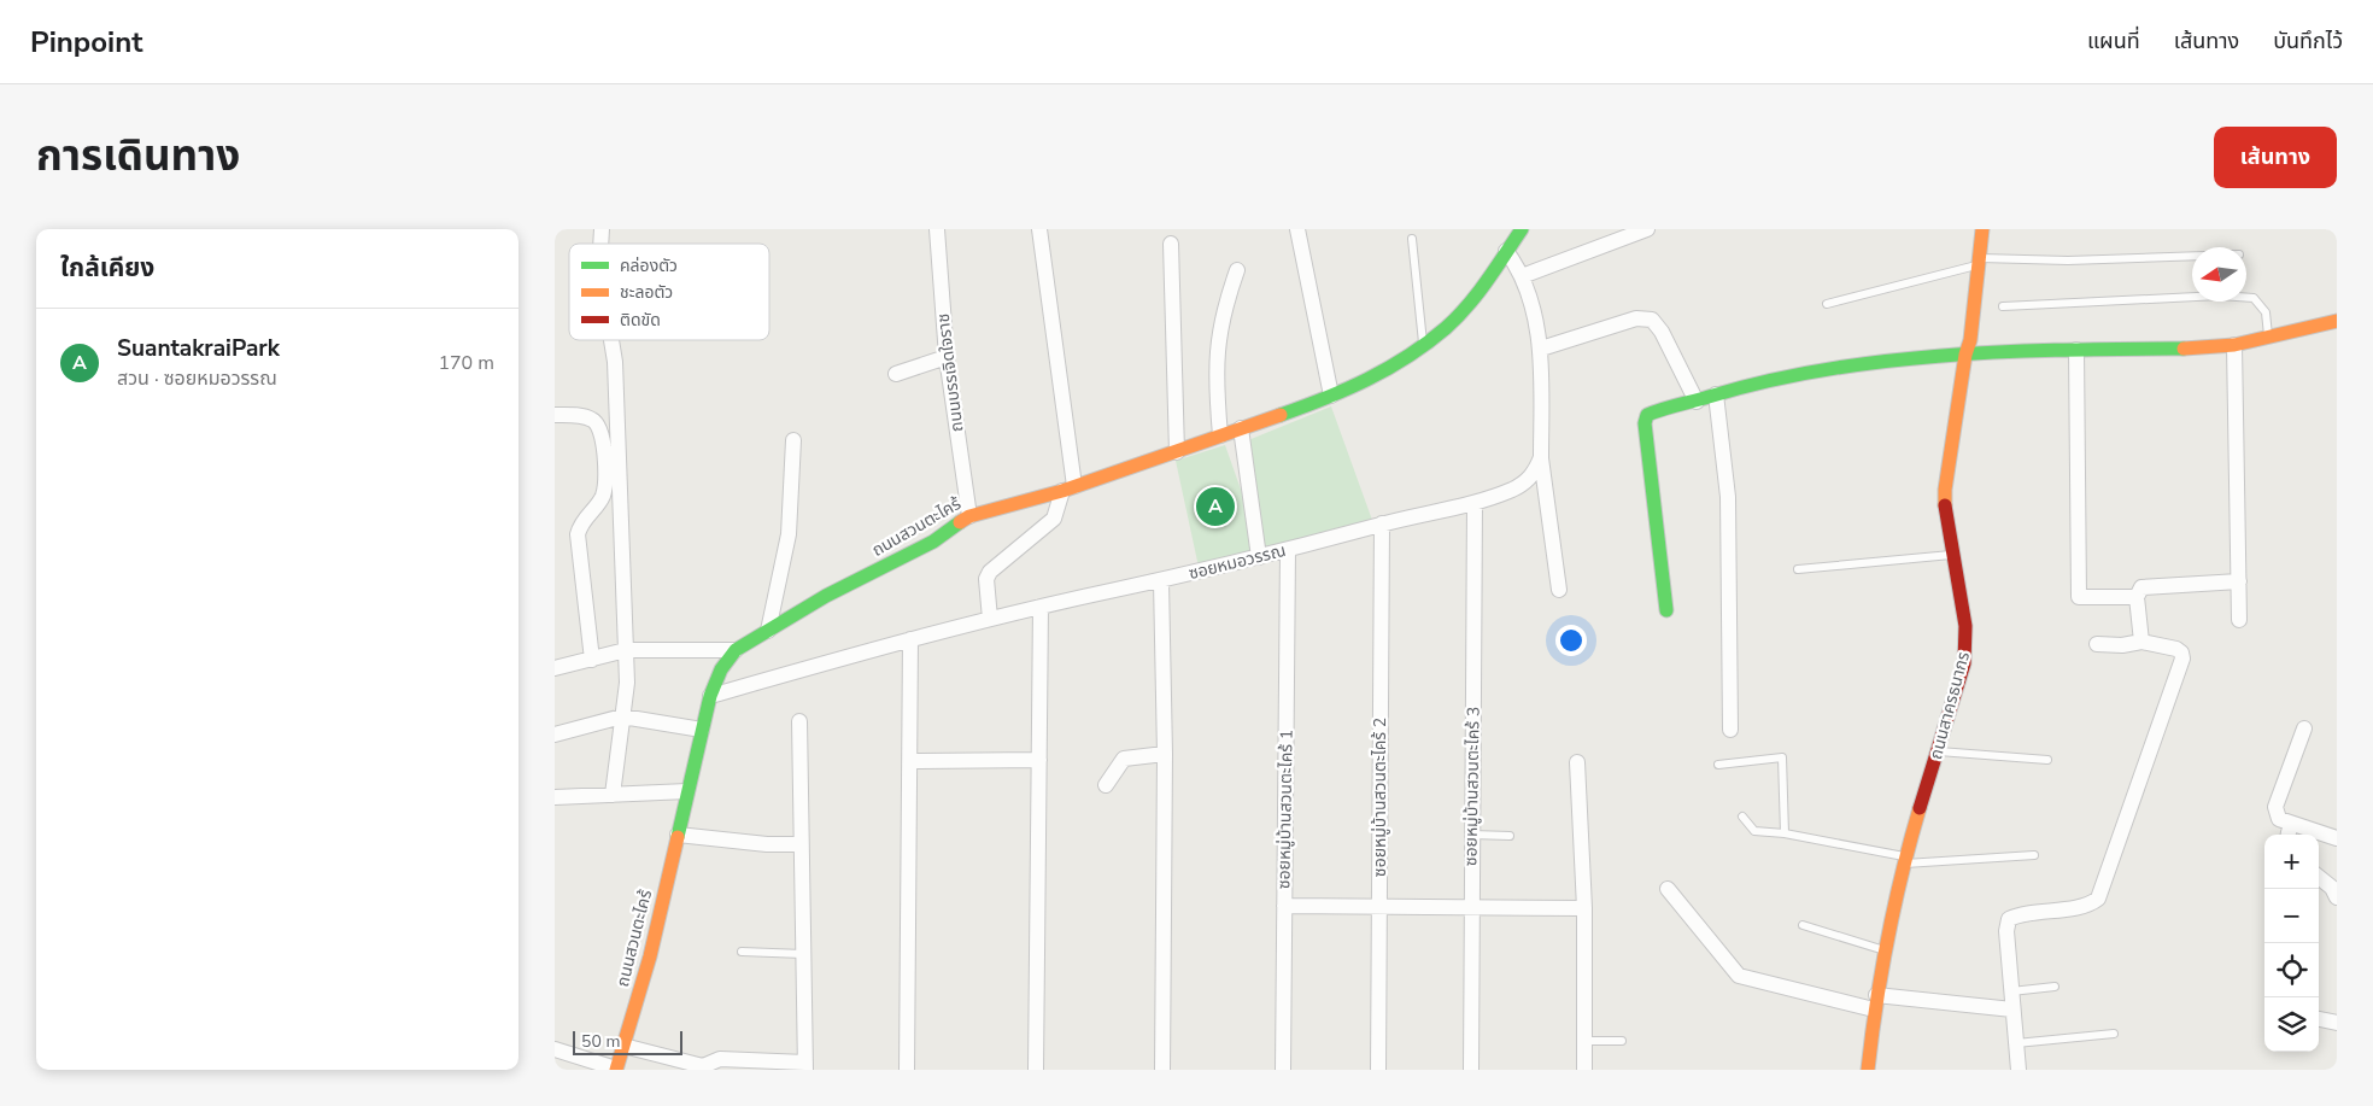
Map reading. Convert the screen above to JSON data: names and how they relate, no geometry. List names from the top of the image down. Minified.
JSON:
{"streets":{"street":["ถนนบรรเจิดใจราช","ถนนสวนตะไคร้","ซอยหมอวรรณ","ถนนสาครธนากร","ซอยหมู่บ้านสวนตะไคร้ 3","ซอยหมู่บ้านสวนตะไคร้ 2","ซอยหมู่บ้านสวนตะไคร้ 1"]},"crossings":[["ถนนบรรเจิดใจราช","ถนนสวนตะไคร้"],["ถนนสวนตะไคร้","ซอยหมอวรรณ"],["ซอยหมอวรรณ","ซอยหมู่บ้านสวนตะไคร้ 3"],["ซอยหมอวรรณ","ซอยหมู่บ้านสวนตะไคร้ 2"],["ซอยหมอวรรณ","ซอยหมู่บ้านสวนตะไคร้ 1"]],"legend":["คล่องตัว","ชะลอตัว","ติดขัด"],"scale_bar":"50 m","north":"left","page":{"header":"Pinpoint","nav":["แผนที่","เส้นทาง","บันทึกไว้"],"title":"การเดินทาง","buttons":"เส้นทาง","heading":"ใกล้เคียง","list":[{"mark":"A","name":"SuantakraiPark","note":"สวน · ซอยหมอวรรณ","value":"170 m"}],"pins":"A","map_buttons":["+","−"],"scale":"50 m"}}
